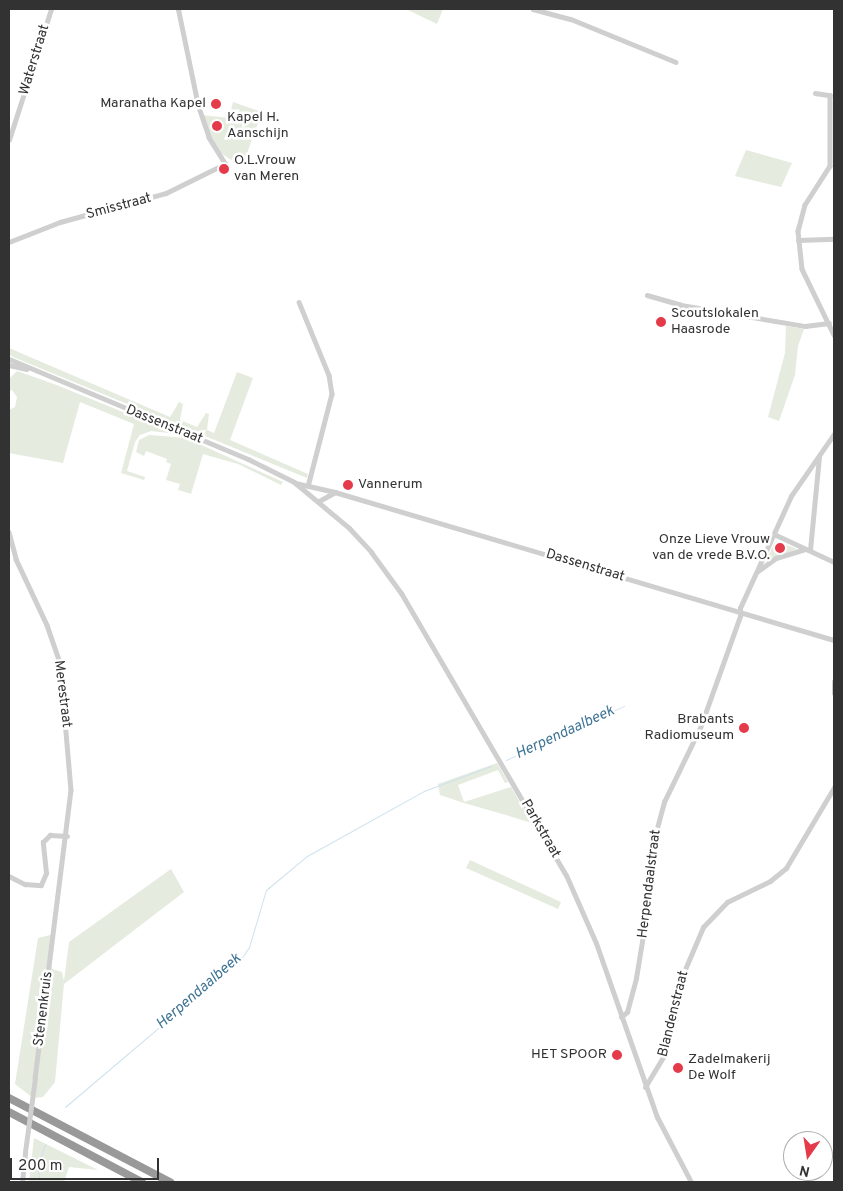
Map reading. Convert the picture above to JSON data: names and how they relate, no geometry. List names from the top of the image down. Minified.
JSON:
{"streets":{"street":["Waterstraat","Smisstraat","Dassenstraat","Merestraat","Parkstraat","Herpendaalstraat","Stenenkruis","Blandenstraat"]},"crossings":[["Dassenstraat","Parkstraat"],["Dassenstraat","Herpendaalstraat"],["Merestraat","Stenenkruis"],["Parkstraat","Herpendaalstraat"],["Parkstraat","Blandenstraat"]],"water":["Herpendaalbeek"],"places":["Maranatha Kapel","Kapel H. Aanschijn","O.L.Vrouw van Meren","Scoutslokalen Haasrode","Vannerum","Onze Lieve Vrouw van de vrede B.V.O.","Brabants Radiomuseum","HET SPOOR","Zadelmakerij De Wolf"],"scale_bar":"200 m","north":"bottom"}
